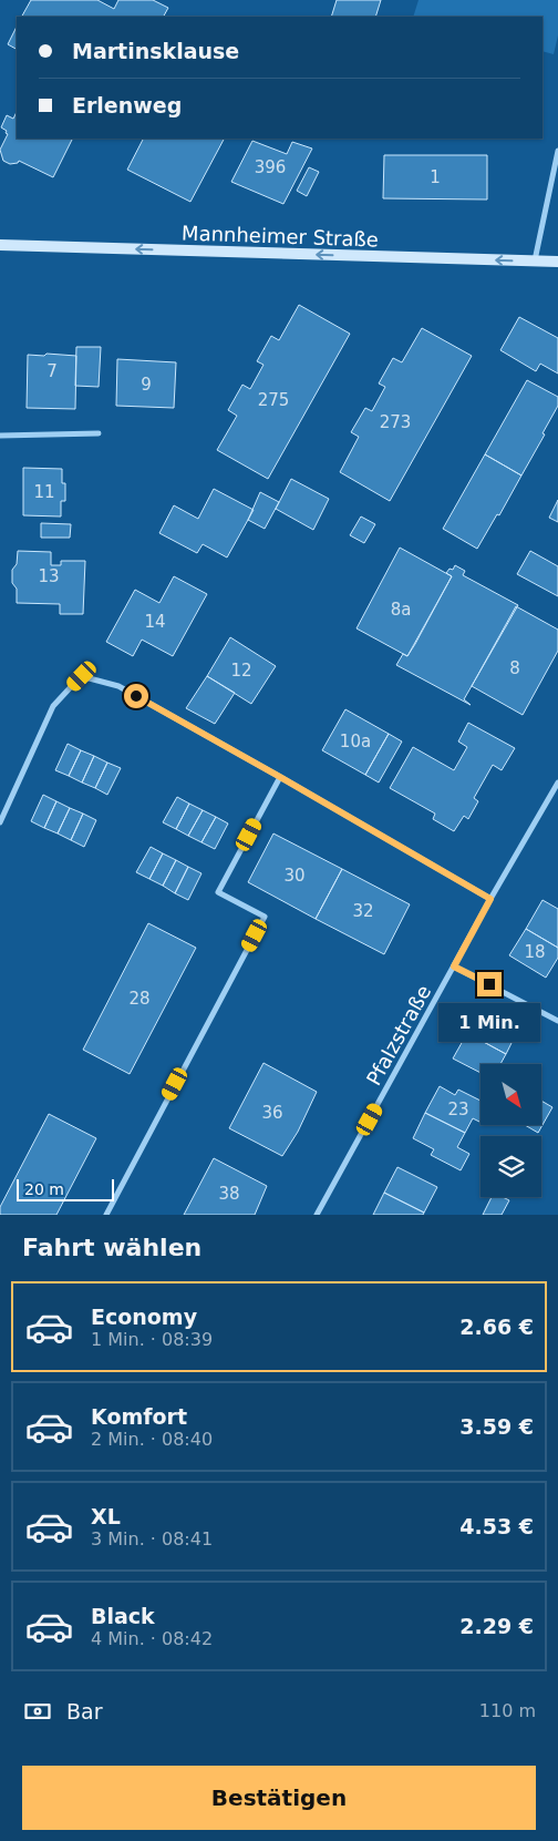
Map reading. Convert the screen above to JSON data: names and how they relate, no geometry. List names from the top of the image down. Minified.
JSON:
{"streets":{"street":["Mannheimer Straße","Pfalzstraße"]},"one_way":["Mannheimer Straße"],"house_numbers":["396","1","7","9","275","273","11","13","8a","14","8","12","10a","30","32","18","28","23","36","38"],"scale_bar":"20 m","north":"bottom right","page":{"banner":["Martinsklause","Erlenweg"],"bubble":"1 Min.","scale":"20 m","heading":"Fahrt wählen","list":[{"name":"Economy","note":"1 Min. · 08:39","value":"2.66 €"},{"name":"Komfort","note":"2 Min. · 08:40","value":"3.59 €"},{"name":"XL","note":"3 Min. · 08:41","value":"4.53 €"},{"name":"Black","note":"4 Min. · 08:42","value":"2.29 €"}],"pay":["Bar","110 m"],"buttons":"Bestätigen"}}
